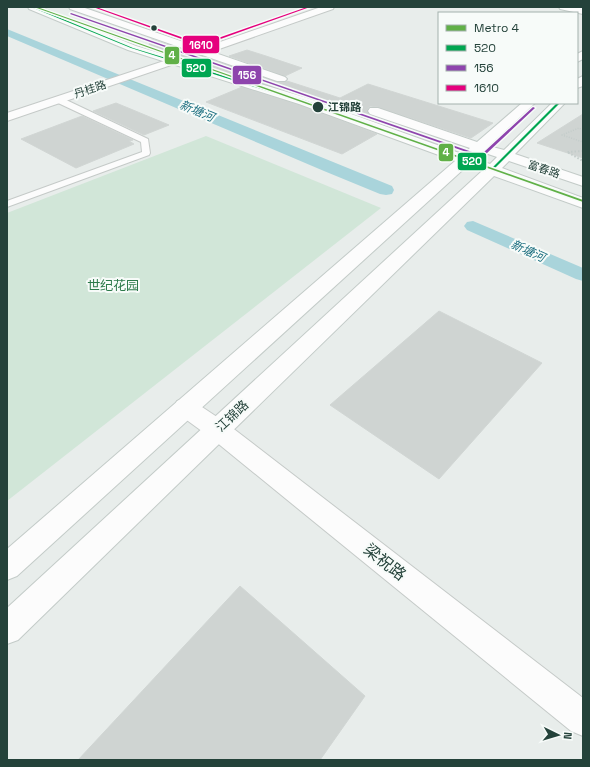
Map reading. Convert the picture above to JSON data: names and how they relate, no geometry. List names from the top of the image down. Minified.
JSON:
{"streets":{"street":["丹桂路","富春路","江锦路","梁祝路"]},"crossings":[["丹桂路","富春路"],["富春路","江锦路"],["江锦路","梁祝路"]],"water":["新塘河"],"parks":["世纪花园"],"places":["江锦路"],"lines":["metro line 4","transit line 520","transit line 1610","transit line 156"],"legend":["Metro 4","520","156","1610"],"north":"right"}
